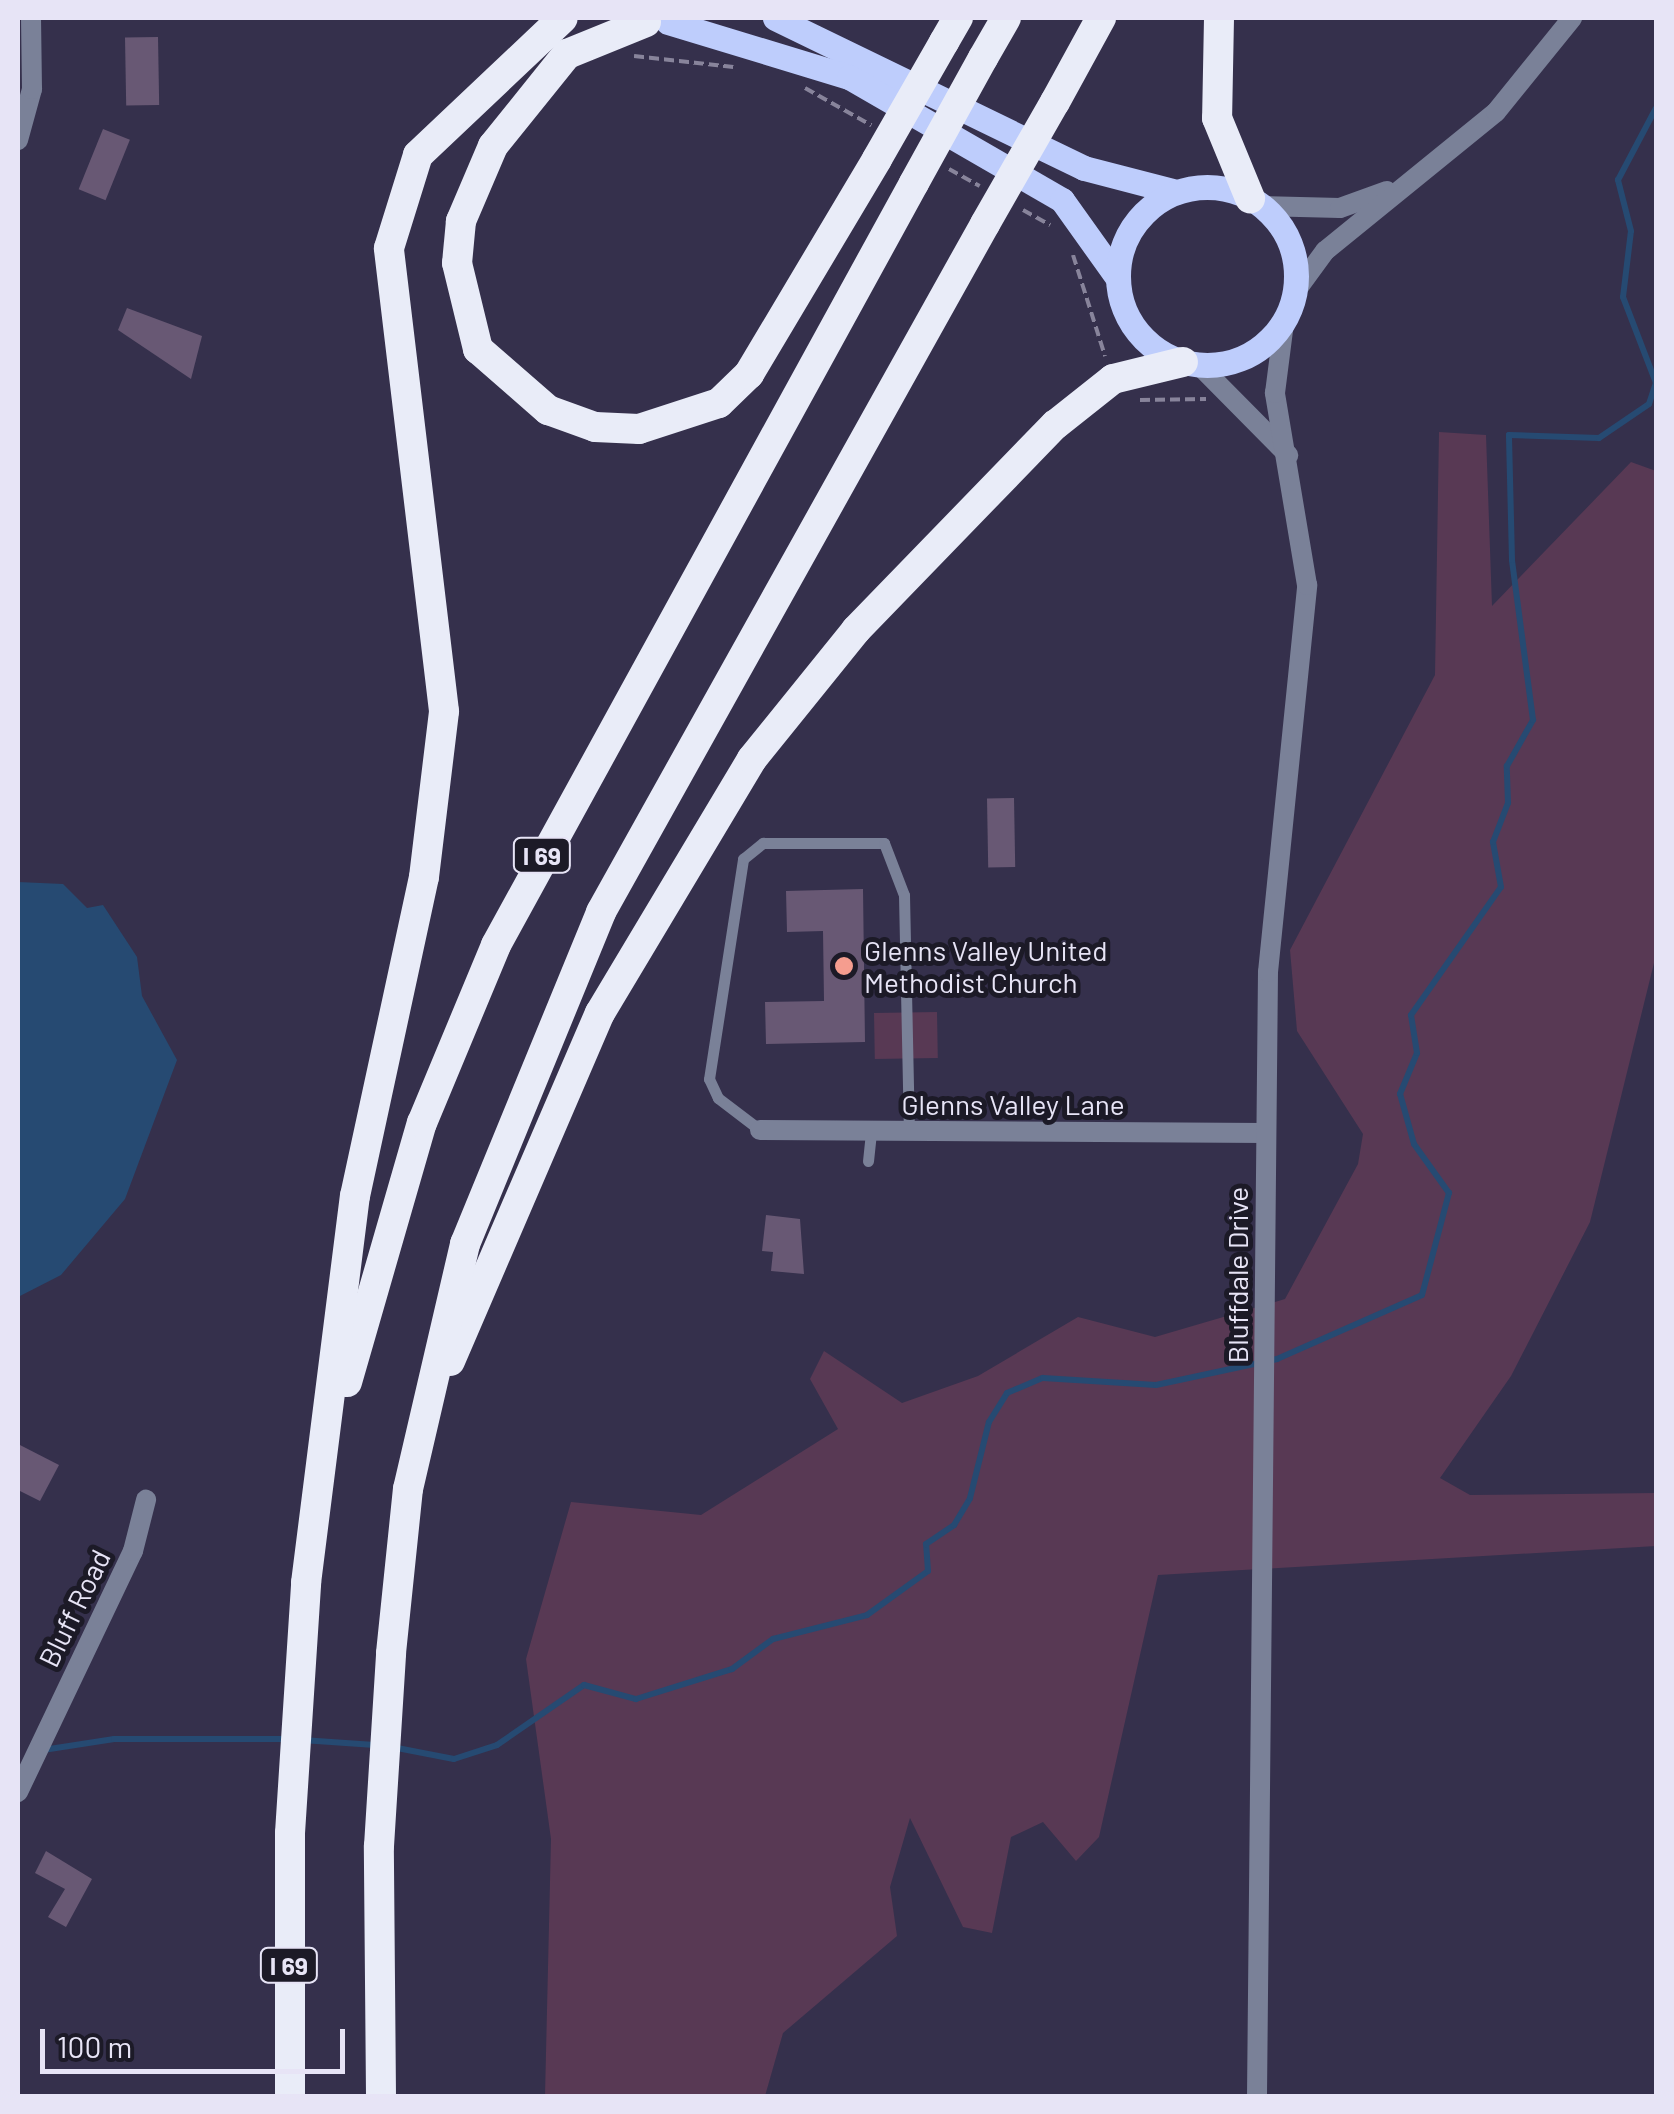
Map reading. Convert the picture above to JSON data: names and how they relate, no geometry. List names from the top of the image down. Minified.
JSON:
{"streets":{"highway":["I 69"],"street":["Glenns Valley Lane","Bluffdale Drive","Bluff Road"]},"crossings":[["Glenns Valley Lane","Bluffdale Drive"]],"places":["Glenns Valley United Methodist Church"],"scale_bar":"100 m"}
